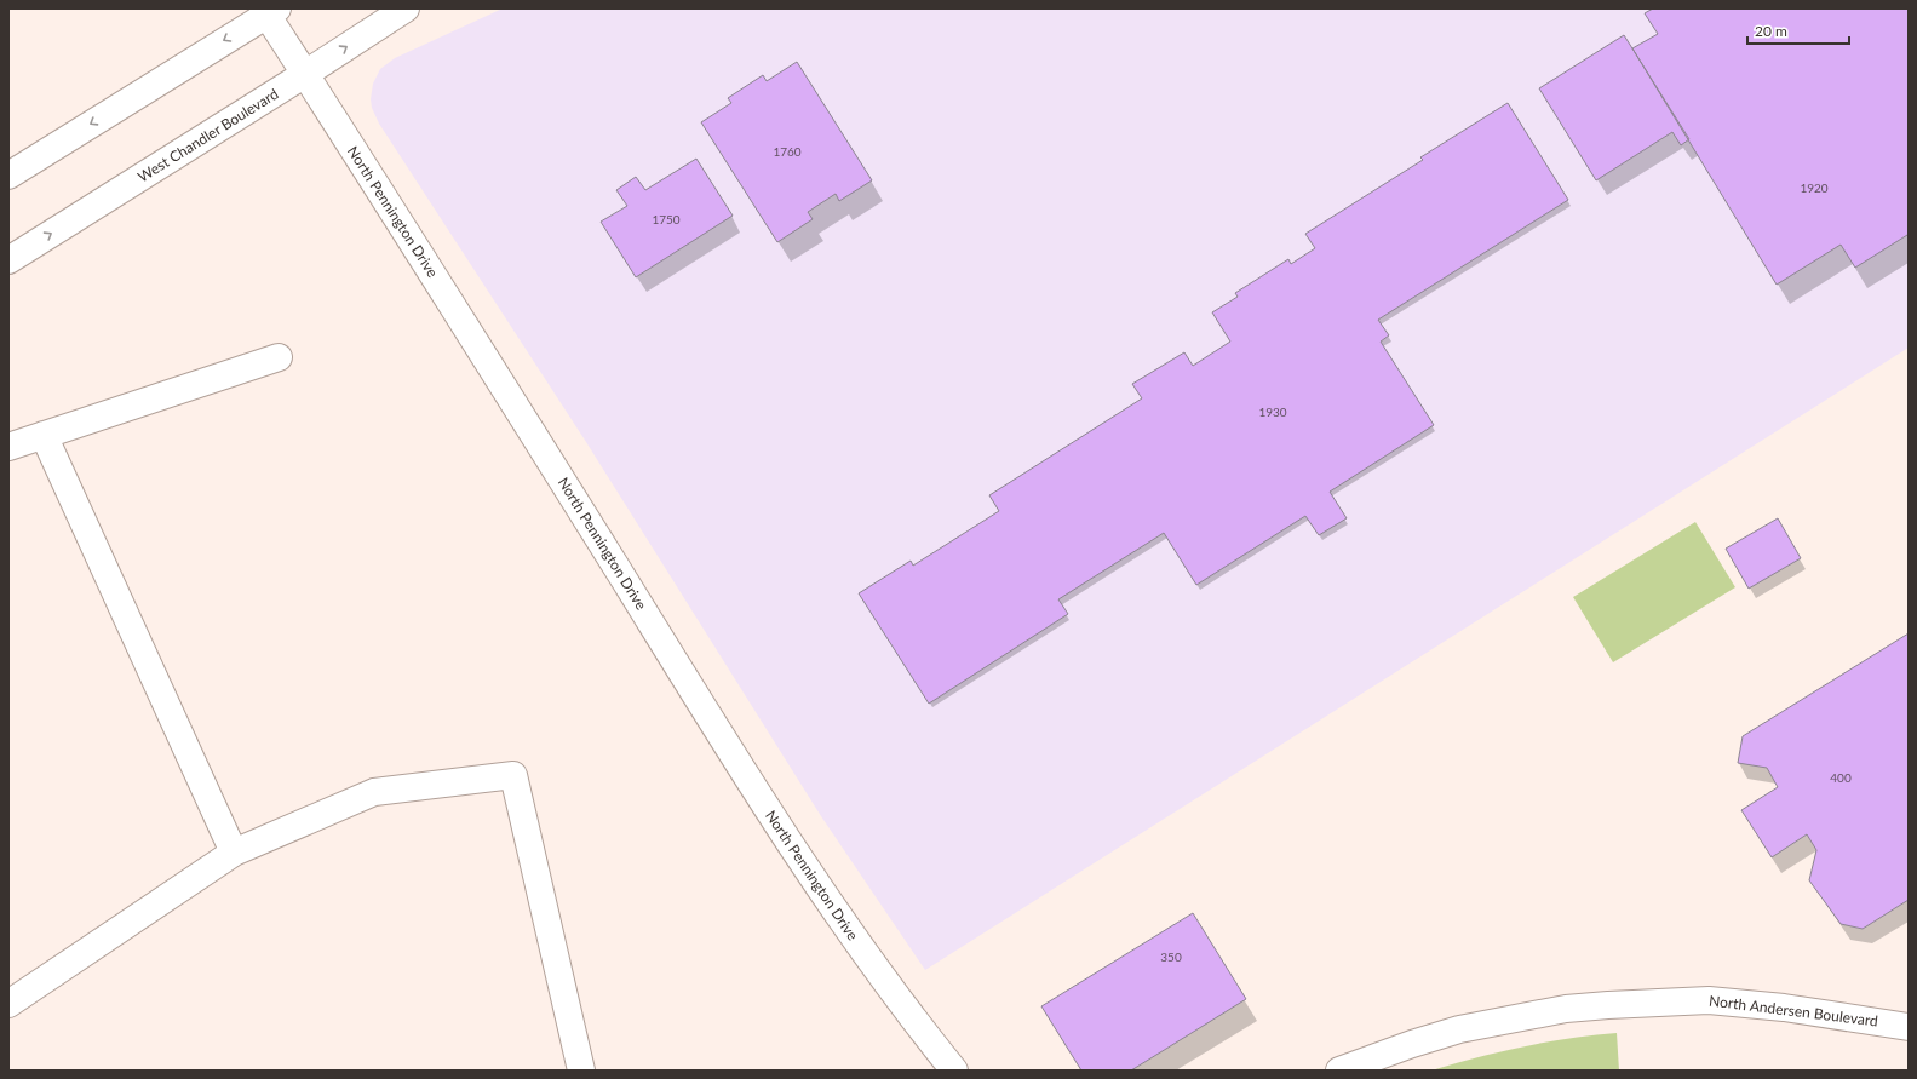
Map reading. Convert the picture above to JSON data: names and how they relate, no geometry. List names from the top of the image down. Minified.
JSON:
{"streets":{"street":["West Chandler Boulevard","North Pennington Drive","North Andersen Boulevard"]},"crossings":[["West Chandler Boulevard","North Pennington Drive"]],"house_numbers":["1760","1920","1750","1930","400","350"],"scale_bar":"20 m"}
